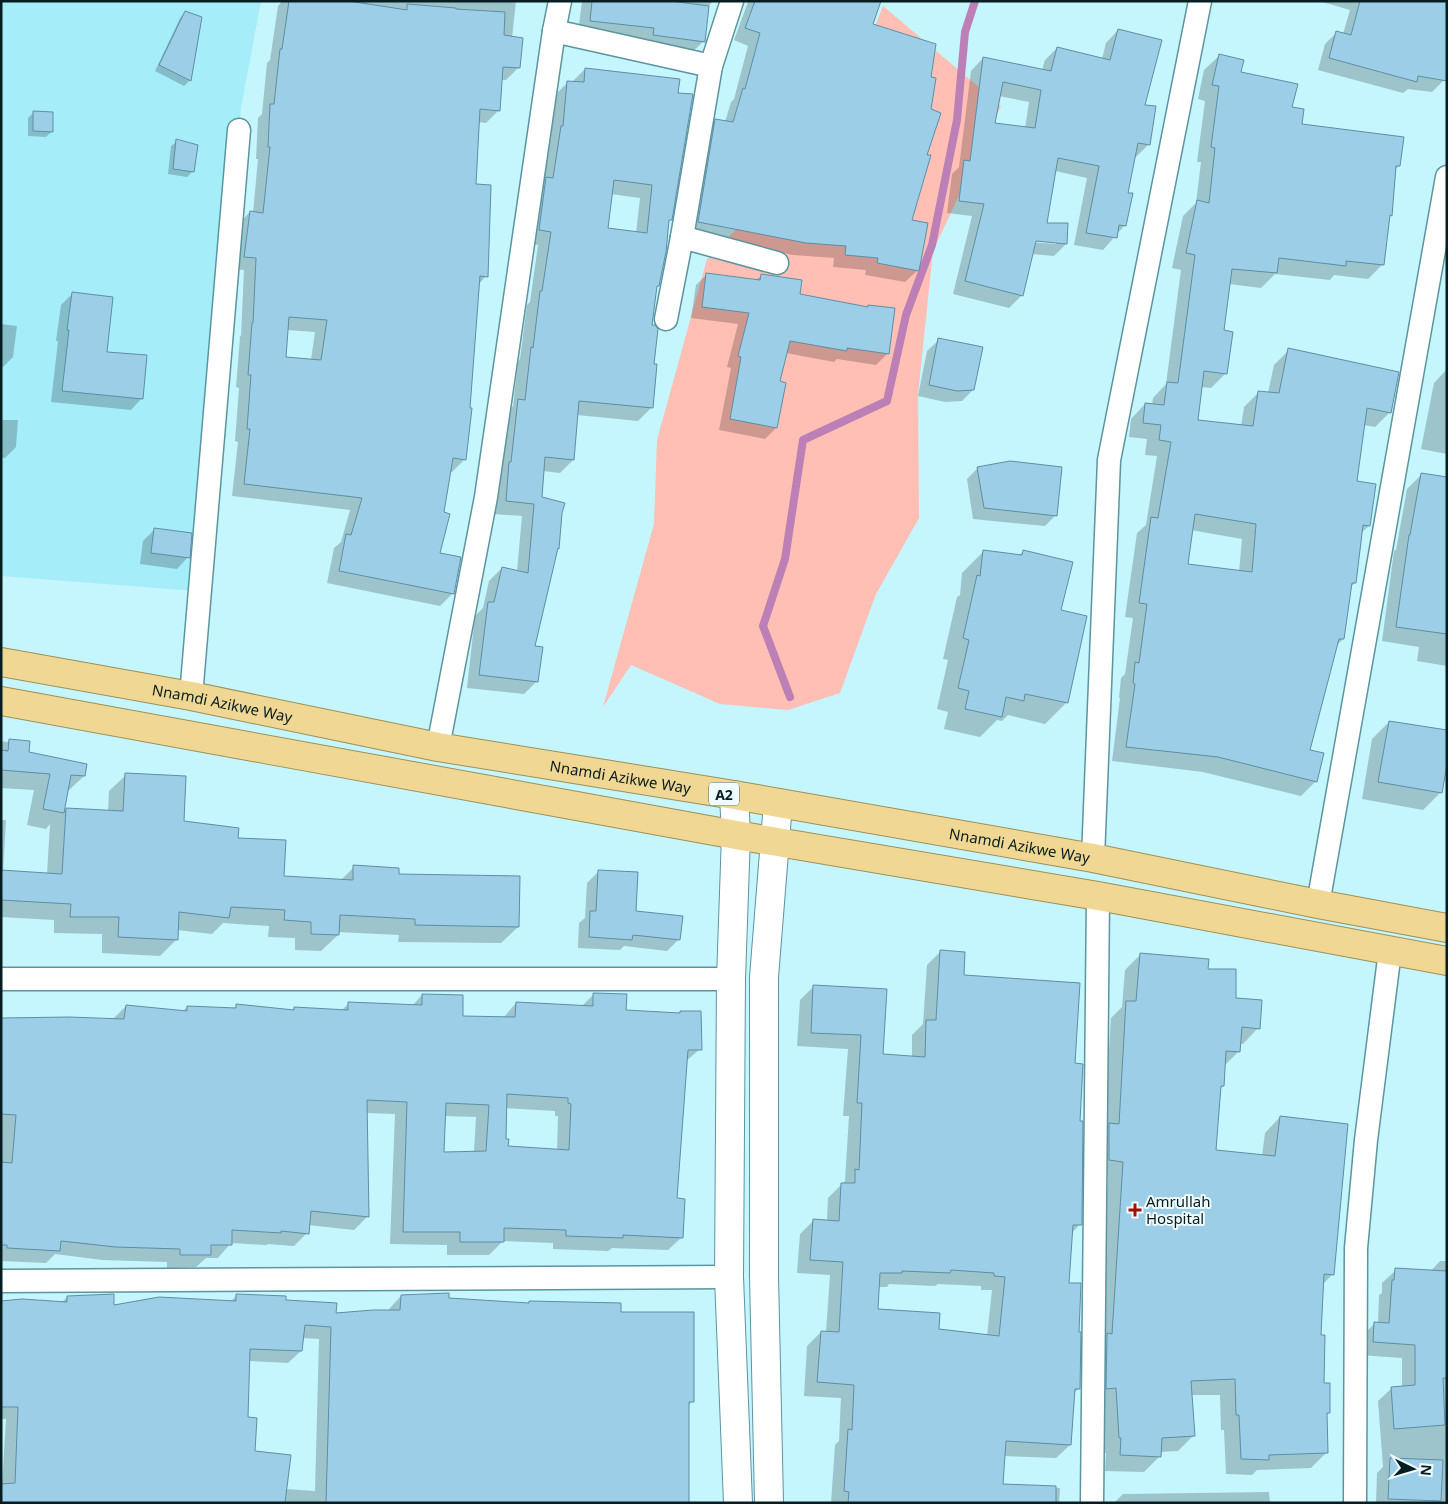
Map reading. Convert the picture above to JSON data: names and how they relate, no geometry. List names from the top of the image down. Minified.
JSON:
{"streets":{"highway":["Nnamdi Azikwe Way","A2"]},"places":{"health":["Amrullah Hospital"]},"north":"right"}
